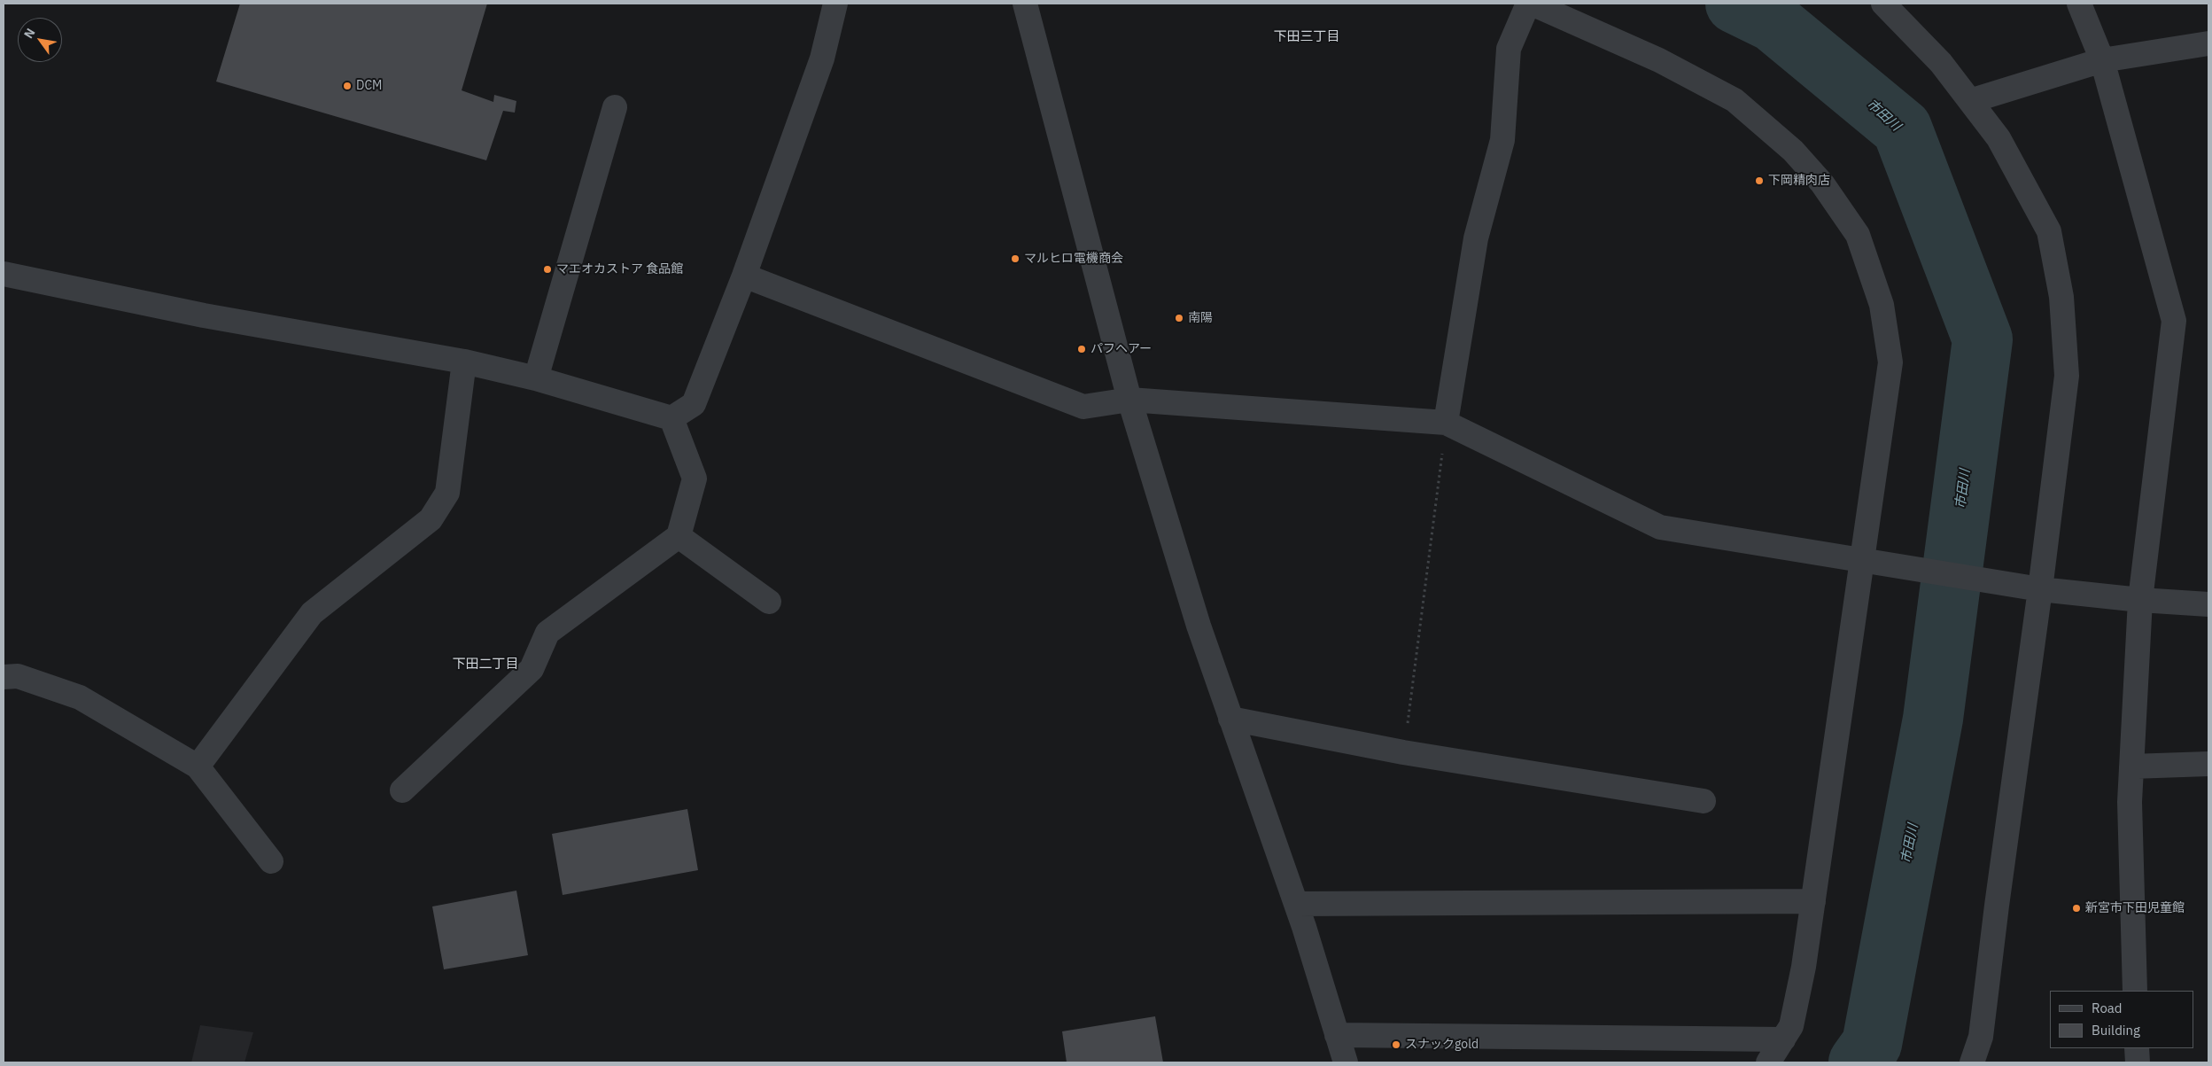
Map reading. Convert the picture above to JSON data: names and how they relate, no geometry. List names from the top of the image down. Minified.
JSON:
{"districts":["下田三丁目","下田二丁目"],"water":["市田川"],"places":["DCM","下岡精肉店","マルヒロ電機商会","マエオカストア 食品館","南陽","パフヘアー","新宮市下田児童館","スナックgold"],"legend":["Road","Building"],"north":"top left"}
